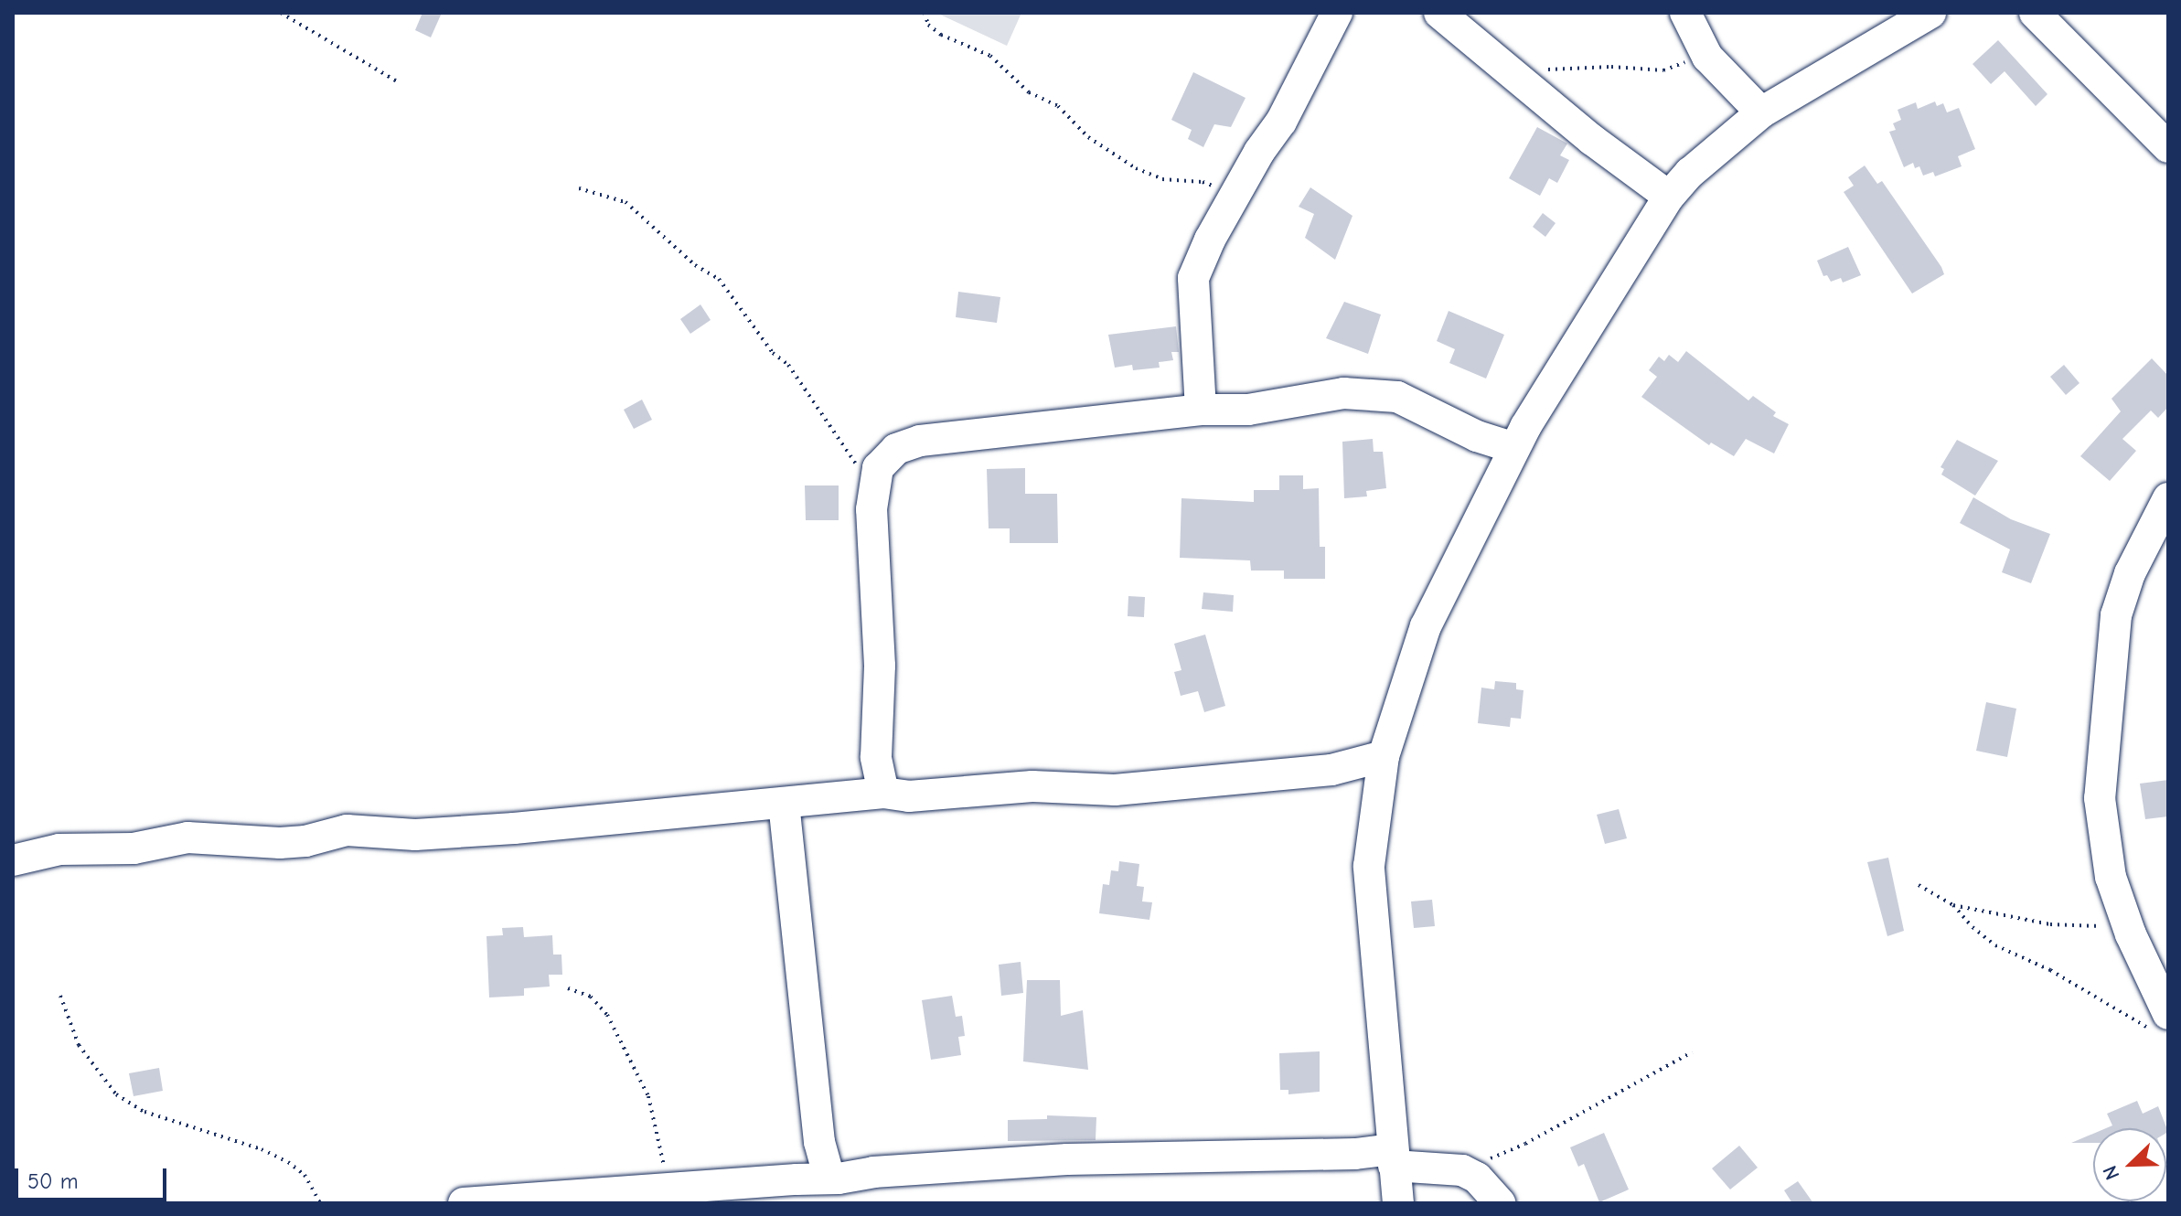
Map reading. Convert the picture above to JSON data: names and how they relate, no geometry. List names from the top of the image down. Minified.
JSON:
{"scale_bar":"50 m","north":"bottom left"}
